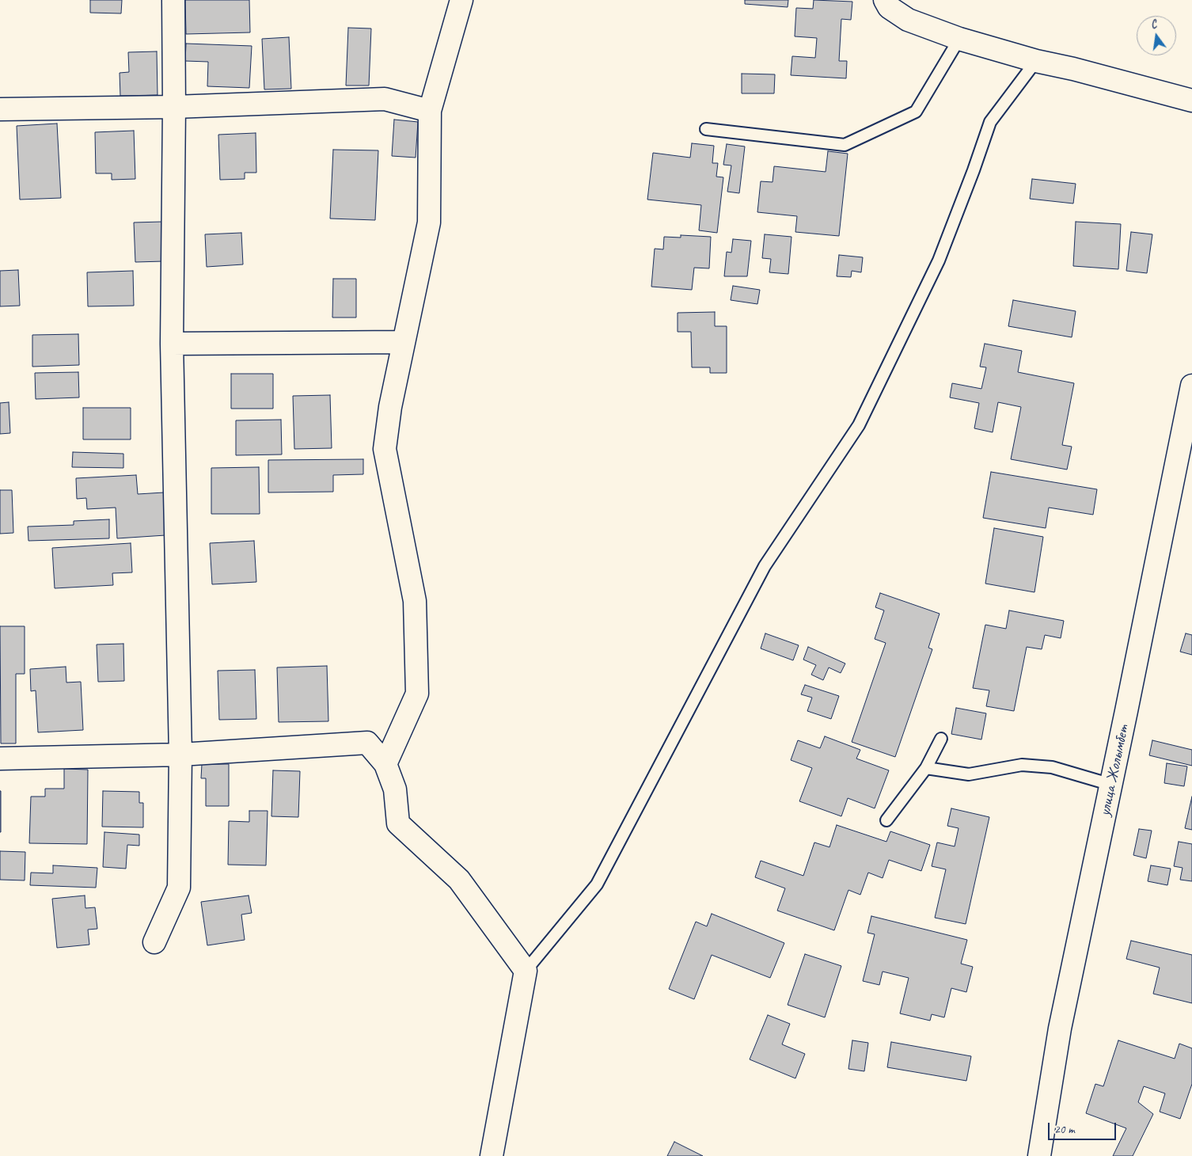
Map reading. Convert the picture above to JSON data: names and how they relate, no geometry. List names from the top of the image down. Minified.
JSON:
{"streets":{"street":["улица Жолымбет"]},"scale_bar":"20 m","north":"top"}
